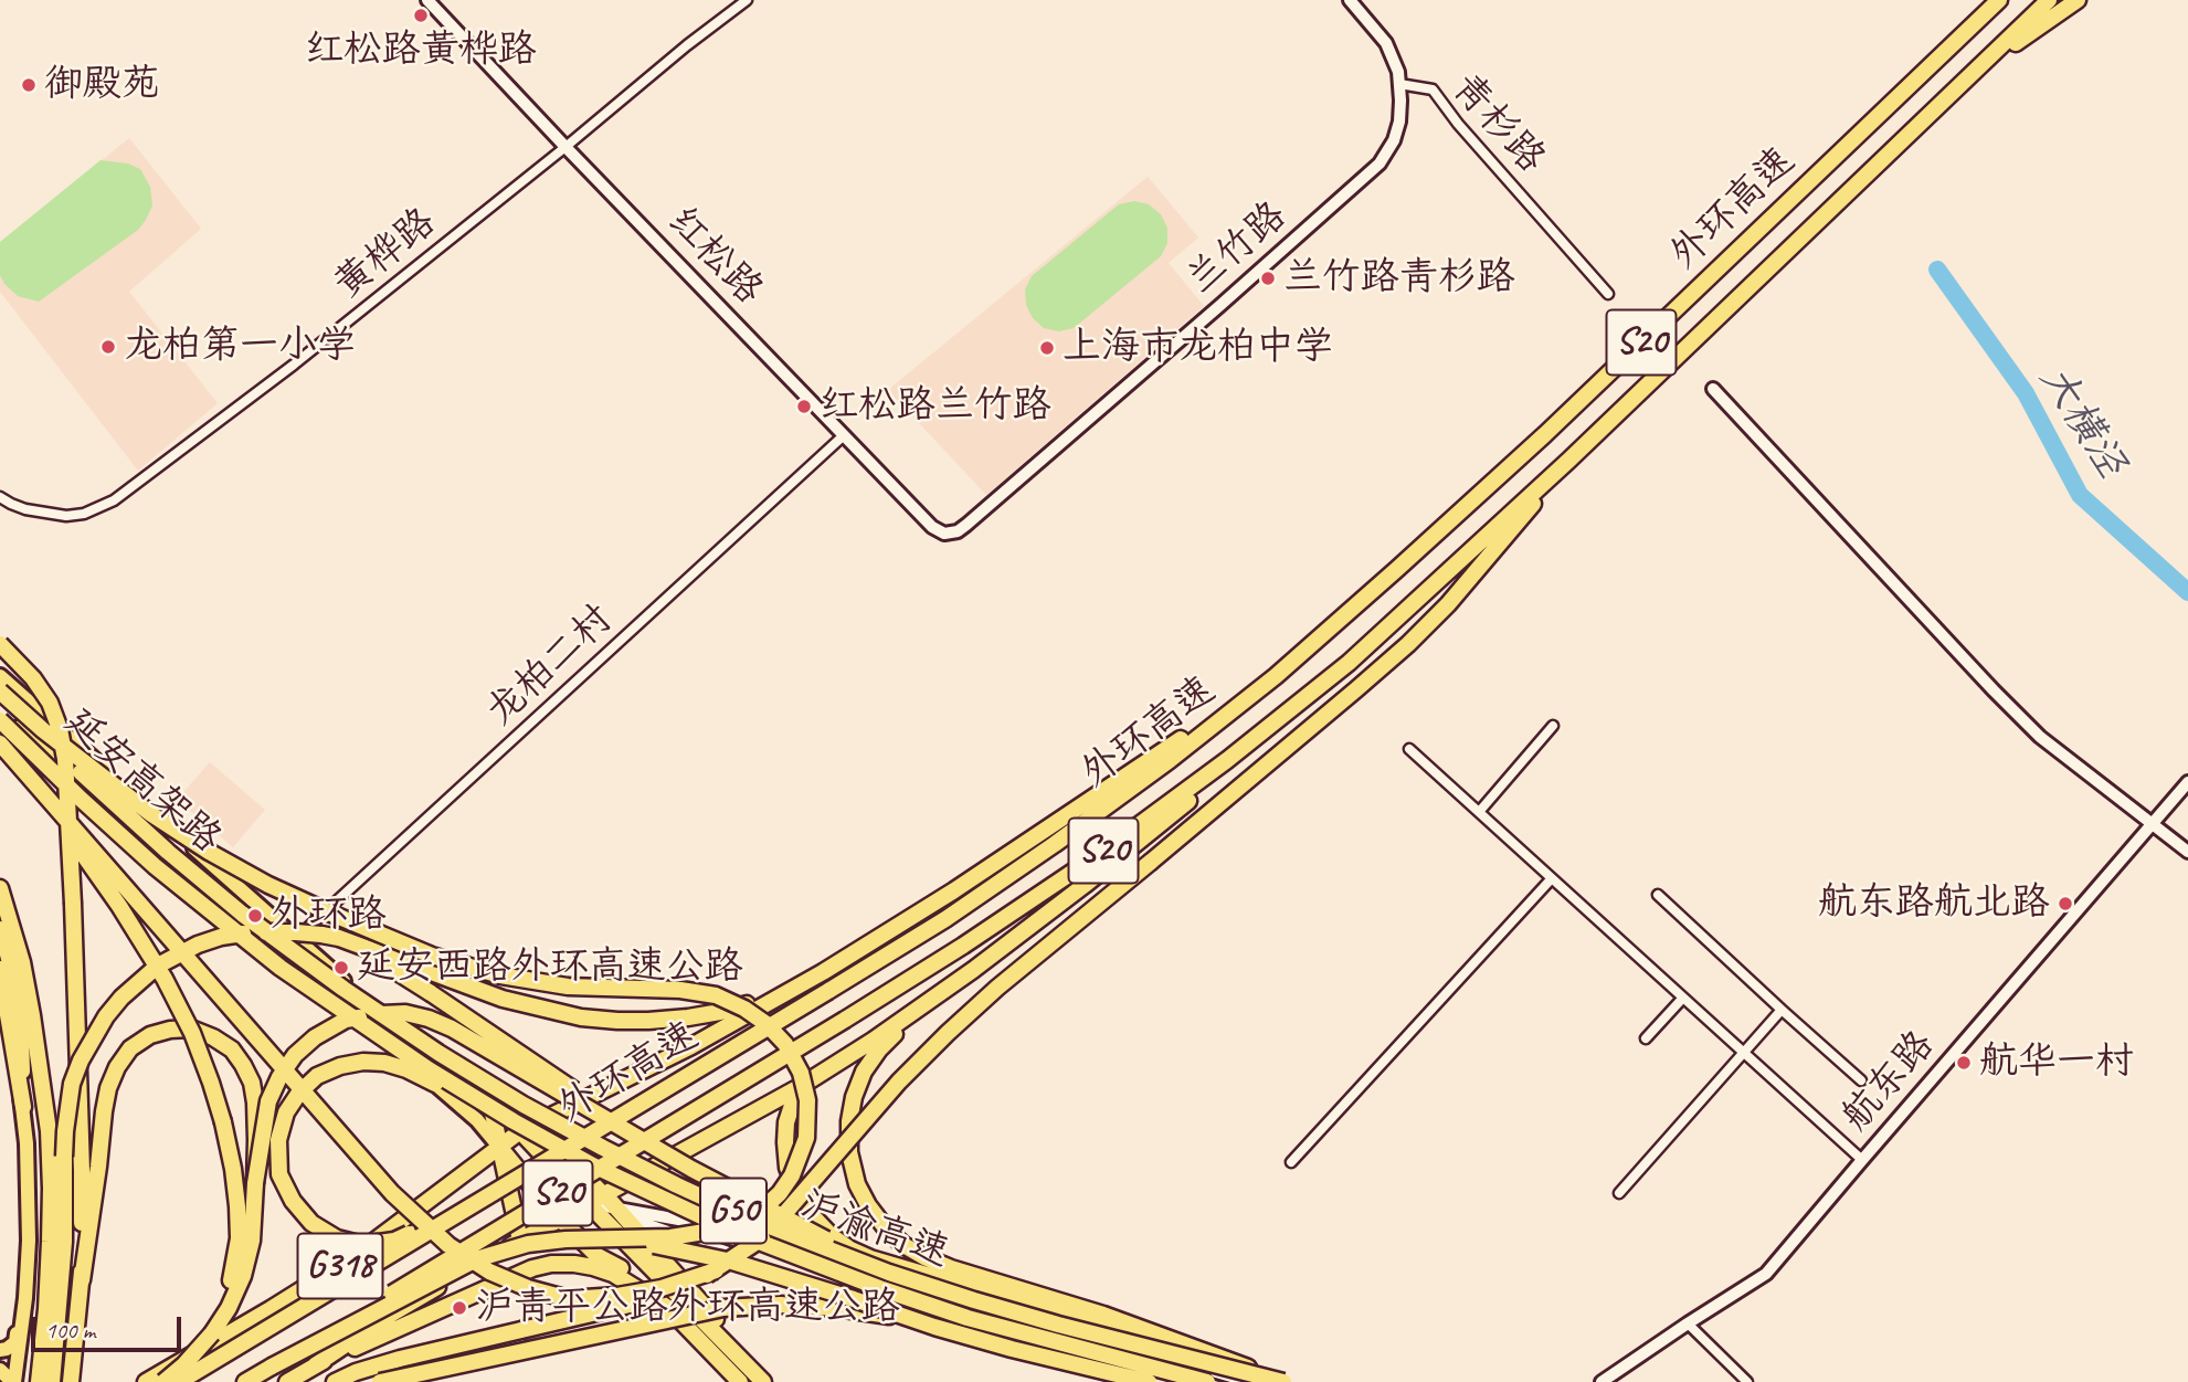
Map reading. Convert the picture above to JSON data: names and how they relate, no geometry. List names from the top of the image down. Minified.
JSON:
{"streets":{"highway":["外环高速","S20","延安高架路","G50","沪渝高速","G318"],"street":["青杉路","兰竹路","黄桦路","红松路","龙柏二村","航东路"]},"crossings":[["青杉路","兰竹路"],["兰竹路","红松路"],["黄桦路","红松路"],["红松路","龙柏二村"],["延安高架路","沪渝高速"]],"water":["大横泾"],"places":["红松路黄桦路","御殿苑","兰竹路青杉路","龙柏第一小学","上海市龙柏中学","红松路兰竹路","航东路航北路","外环路","延安西路外环高速公路","航华一村","沪青平公路外环高速公路"],"scale_bar":"100 m"}
